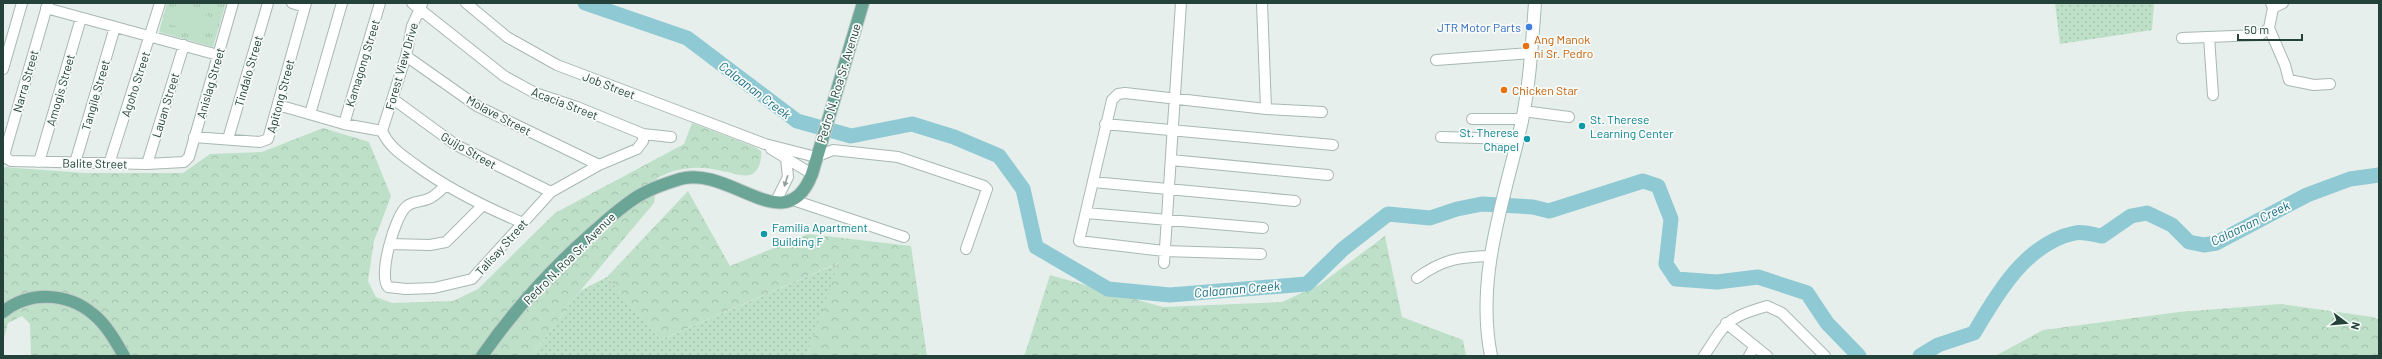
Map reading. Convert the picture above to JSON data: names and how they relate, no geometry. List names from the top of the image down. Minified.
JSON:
{"streets":{"main road":["Pedro N. Roa Sr. Avenue"],"street":["Kamagong Street","Forest View Drive","Tindalo Street","Narra Street","Anislag Street","Agoho Street","Job Street","Amogis Street","Tangile Street","Apitong Street","Acacia Street","Lauan Street","Molave Street","Guijo Street","Balite Street","Talisay Street"]},"crossings":[["Forest View Drive","Acacia Street"],["Forest View Drive","Molave Street"],["Forest View Drive","Guijo Street"],["Tindalo Street","Apitong Street"],["Narra Street","Balite Street"],["Anislag Street","Apitong Street"],["Anislag Street","Balite Street"],["Pedro N. Roa Sr. Avenue","Job Street"],["Agoho Street","Balite Street"],["Amogis Street","Balite Street"],["Tangile Street","Balite Street"],["Acacia Street","Talisay Street"],["Lauan Street","Balite Street"],["Molave Street","Talisay Street"],["Guijo Street","Talisay Street"]],"water":["Calaanan Creek"],"places":["JTR Motor Parts","Ang Manok ni Sr. Pedro","Chicken Star","St. Therese Learning Center","St. Therese Chapel","Familia Apartment Building F"],"scale_bar":"50 m","north":"right"}
